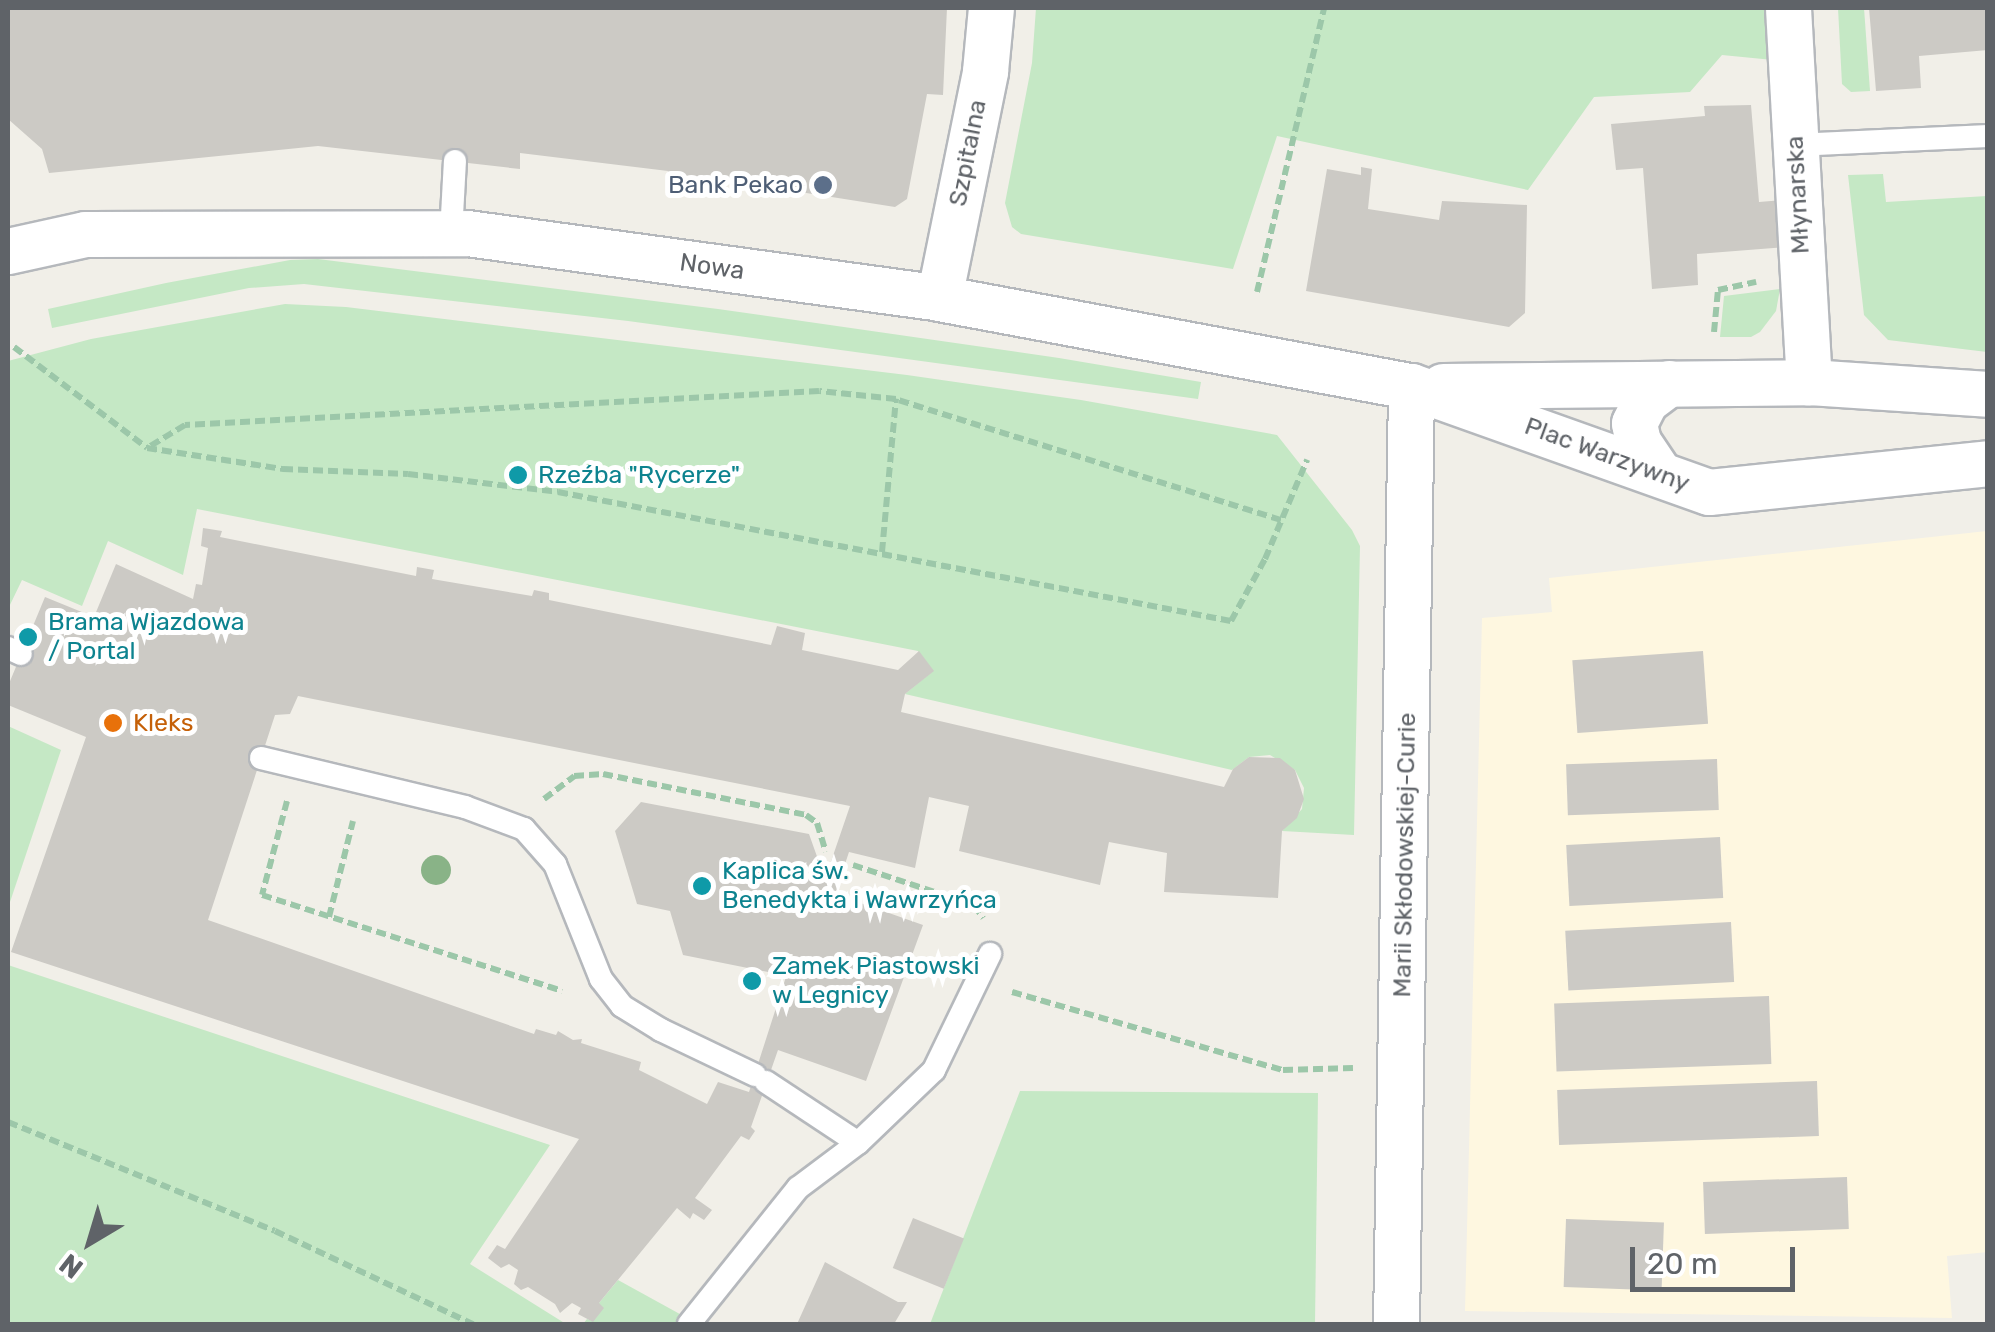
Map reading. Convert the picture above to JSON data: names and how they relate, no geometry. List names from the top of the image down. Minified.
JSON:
{"streets":{"street":["Szpitalna","Młynarska","Nowa","Plac Warzywny","Marii Skłodowskiej-Curie"]},"crossings":[["Szpitalna","Nowa"],["Nowa","Plac Warzywny"],["Nowa","Marii Skłodowskiej-Curie"],["Plac Warzywny","Marii Skłodowskiej-Curie"]],"places":["Bank Pekao","Rzeźba \"Rycerze\"","Brama Wjazdowa / Portal","Kleks","Kaplica św. Benedykta i Wawrzyńca","Zamek Piastowski w Legnicy"],"scale_bar":"20 m","north":"bottom left"}
